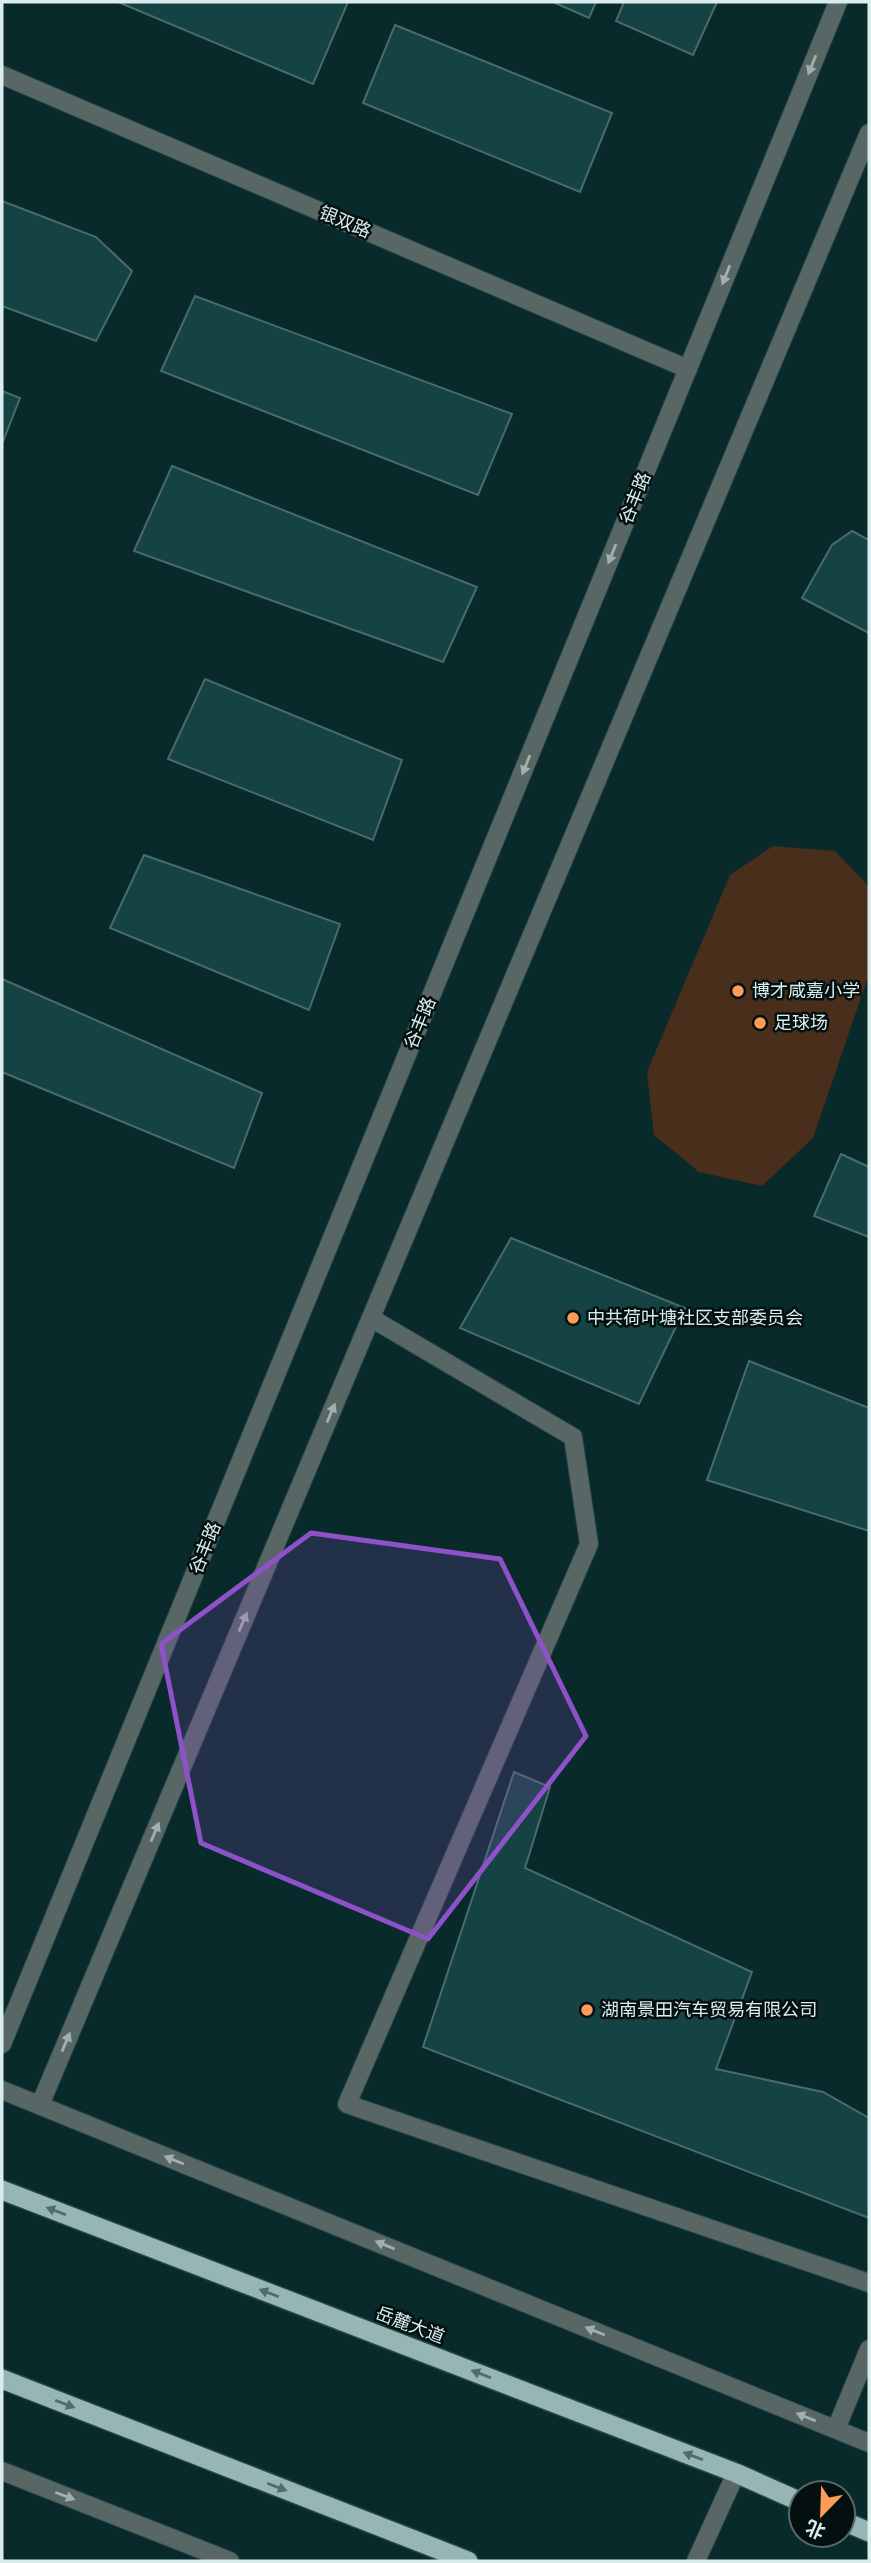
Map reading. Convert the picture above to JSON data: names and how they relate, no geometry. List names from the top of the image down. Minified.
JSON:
{"streets":{"highway":["岳麓大道"],"street":["银双路","谷丰路"]},"crossings":[["银双路","谷丰路"]],"one_way":["岳麓大道"],"places":["博才咸嘉小学","足球场","中共荷叶塘社区支部委员会","湖南景田汽车贸易有限公司"],"north":"bottom left"}
